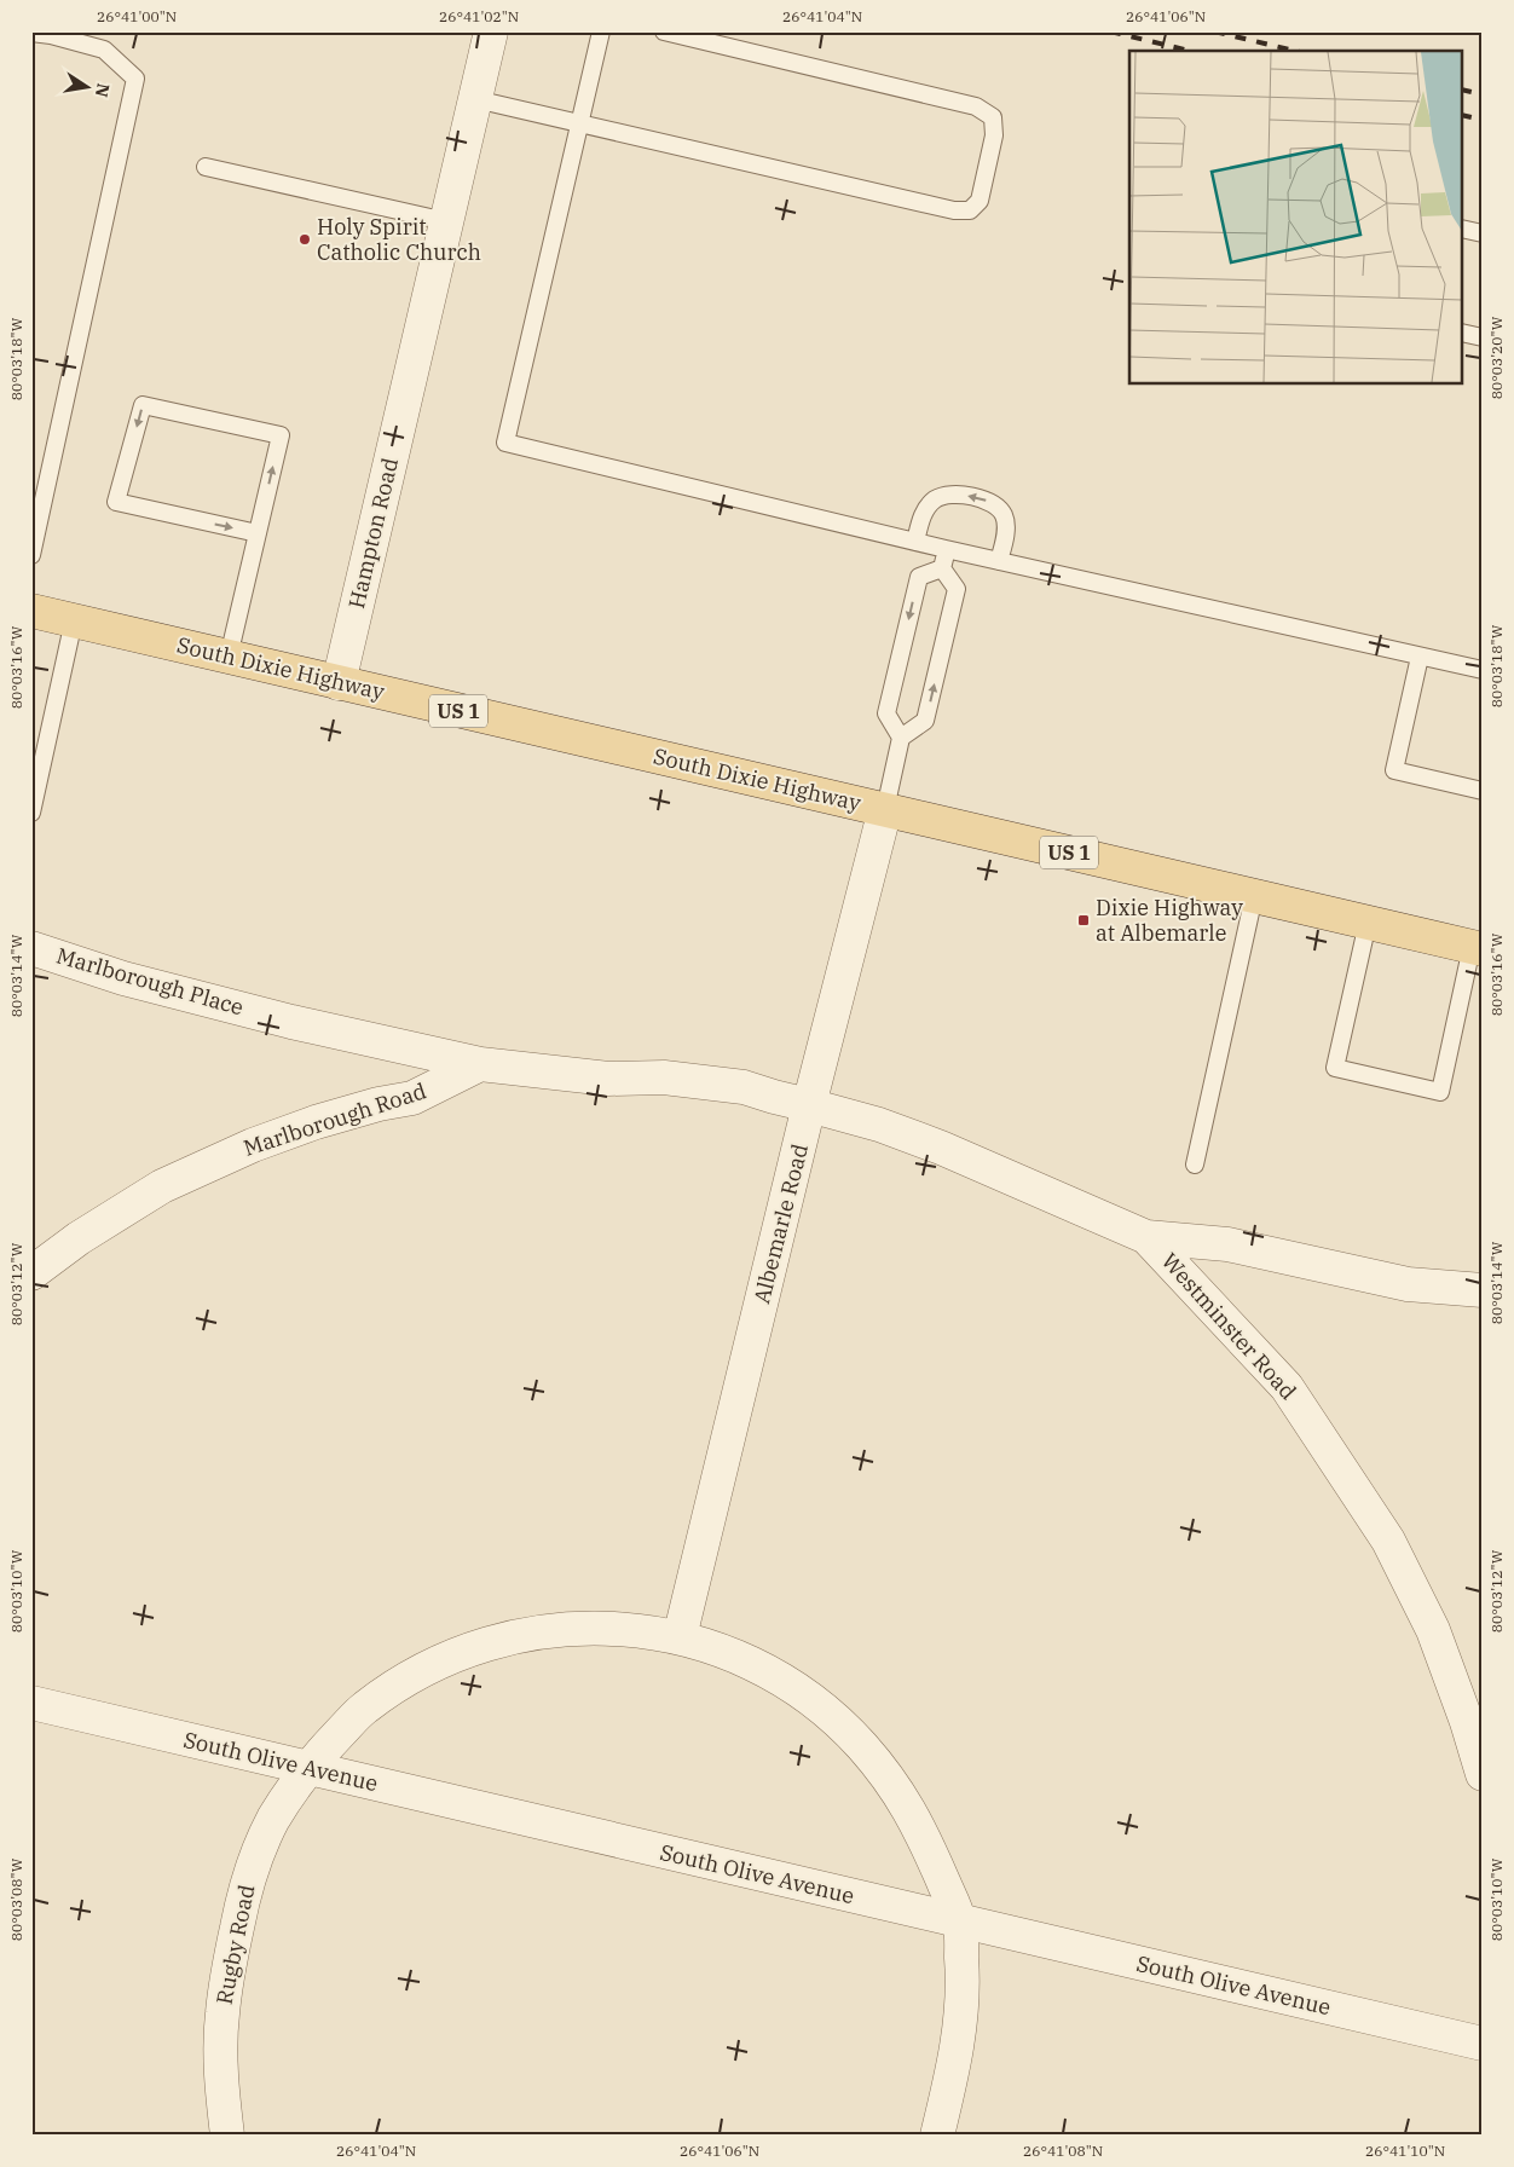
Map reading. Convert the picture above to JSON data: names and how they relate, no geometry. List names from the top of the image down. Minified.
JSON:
{"streets":{"main road":["South Dixie Highway","US 1"],"street":["Hampton Road","Marlborough Place","Marlborough Road","Albemarle Road","Westminster Road","South Olive Avenue","Rugby Road"]},"crossings":[["Hampton Road","South Dixie Highway"],["South Dixie Highway","Albemarle Road"],["Marlborough Place","Marlborough Road"],["Albemarle Road","Westminster Road"],["Albemarle Road","Rugby Road"],["South Olive Avenue","Rugby Road"]],"places":{"other":["Holy Spirit Catholic Church"],"transit":["Dixie Highway at Albemarle"]},"north":"right","coordinates":["26°41'00\"N","26°41'02\"N","26°41'04\"N","26°41'06\"N","80°03'20\"W","80°03'18\"W","80°03'16\"W","80°03'14\"W","80°03'12\"W","80°03'10\"W","80°03'08\"W","26°41'08\"N","26°41'10\"N"]}
